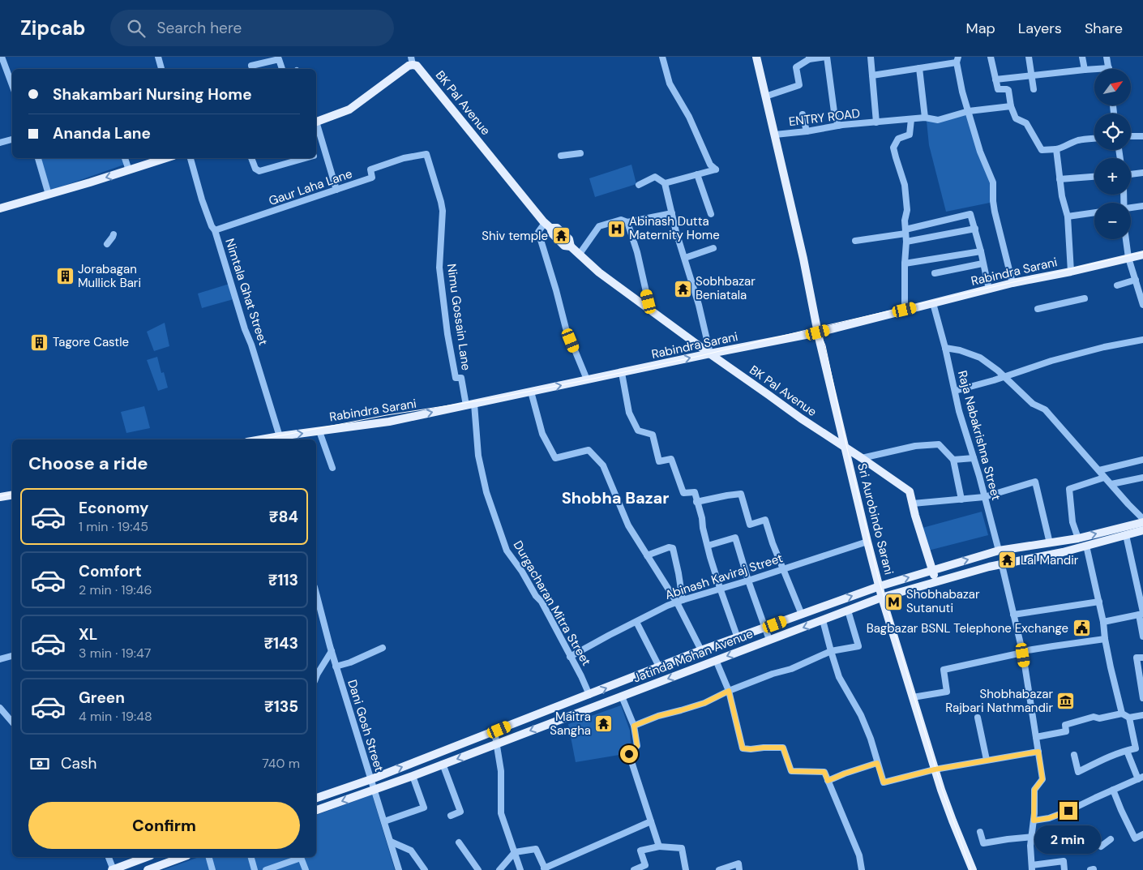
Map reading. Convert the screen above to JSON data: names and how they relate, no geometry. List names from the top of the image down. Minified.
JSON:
{"streets":{"main road":["BK Pal Avenue","Rabindra Sarani","Sri Aurobindo Sarani","Jatinda Mohan Avenue"],"street":["ENTRY ROAD","Gaur Laha Lane","Nimtala Ghat Street","Nimu Gossain Lane","Raja Nabakrishna Street","Abinash Kaviraj Street","Durgacharan Mitra Street","Dani Gosh Street"]},"crossings":[["BK Pal Avenue","Rabindra Sarani"],["BK Pal Avenue","Sri Aurobindo Sarani"],["BK Pal Avenue","Jatinda Mohan Avenue"],["ENTRY ROAD","Sri Aurobindo Sarani"],["Gaur Laha Lane","Nimtala Ghat Street"],["Gaur Laha Lane","Nimu Gossain Lane"],["Rabindra Sarani","Nimtala Ghat Street"],["Rabindra Sarani","Nimu Gossain Lane"],["Rabindra Sarani","Raja Nabakrishna Street"],["Rabindra Sarani","Sri Aurobindo Sarani"],["Rabindra Sarani","Durgacharan Mitra Street"],["Nimu Gossain Lane","Durgacharan Mitra Street"],["Sri Aurobindo Sarani","Abinash Kaviraj Street"],["Sri Aurobindo Sarani","Jatinda Mohan Avenue"],["Abinash Kaviraj Street","Durgacharan Mitra Street"],["Jatinda Mohan Avenue","Dani Gosh Street"]],"one_way":["Rabindra Sarani"],"districts":["Shobha Bazar"],"places":{"hospital":["Abinash Dutta Maternity Home"],"temple":["Shiv temple","Sobhbazar Beniatala","Lal Mandir","Maitra Sangha"],"building":["Jorabagan Mullick Bari","Tagore Castle"],"metro station":["Shobhabazar Sutanuti"],"public building":["Bagbazar BSNL Telephone Exchange"],"museum":["Shobhabazar Rajbari Nathmandir"]},"north":"top right","page":{"header":"Zipcab","search":"Search here","nav":["Map","Layers","Share"],"map_buttons":["+","−"],"banner":["Shakambari Nursing Home","Ananda Lane"],"heading":"Choose a ride","list":[{"name":"Economy","note":"1 min · 19:45","value":"₹84"},{"name":"Comfort","note":"2 min · 19:46","value":"₹113"},{"name":"XL","note":"3 min · 19:47","value":"₹143"},{"name":"Green","note":"4 min · 19:48","value":"₹135"}],"pay":["Cash","740 m"],"buttons":"Confirm","bubble":"2 min"}}
